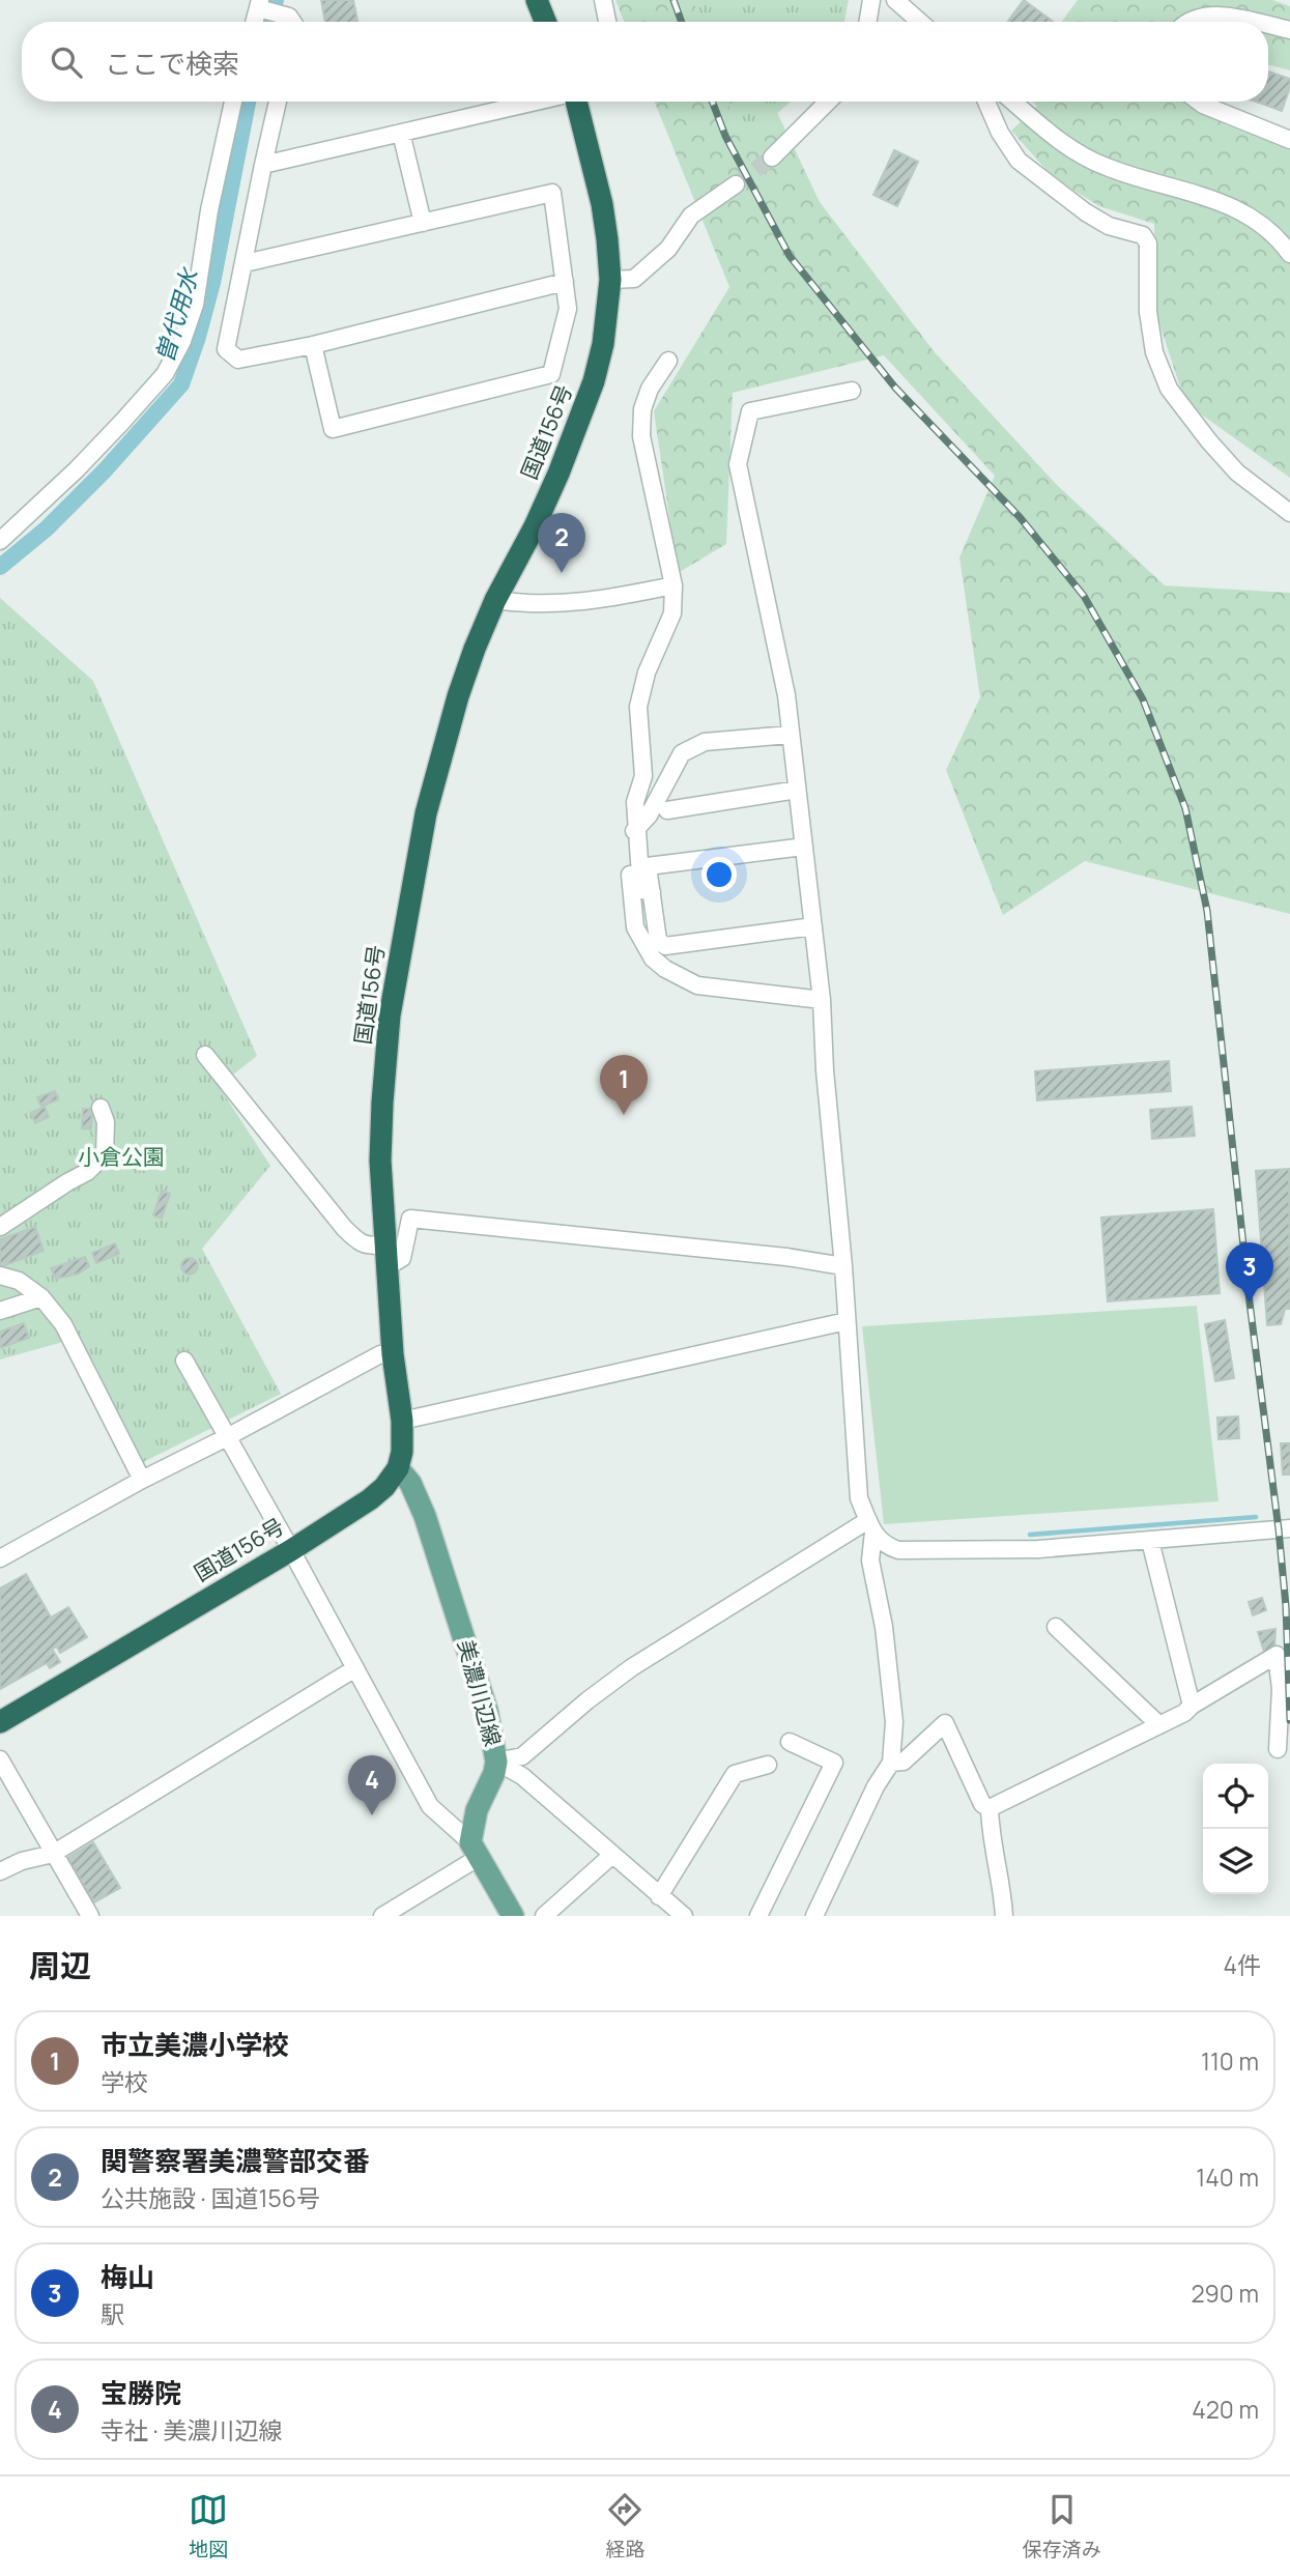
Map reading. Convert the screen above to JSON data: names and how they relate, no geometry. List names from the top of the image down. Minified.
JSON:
{"streets":{"highway":["国道156号"],"main road":["美濃川辺線"]},"crossings":[["国道156号","美濃川辺線"]],"water":["曽代用水"],"parks":["小倉公園"],"page":{"search":"ここで検索","pins":["2","1","3","4"],"heading":["周辺","4件"],"list":[{"mark":"1","name":"市立美濃小学校","note":"学校","value":"110 m"},{"mark":"2","name":"関警察署美濃警部交番","note":"公共施設 · 国道156号","value":"140 m"},{"mark":"3","name":"梅山","note":"駅","value":"290 m"},{"mark":"4","name":"宝勝院","note":"寺社 · 美濃川辺線","value":"420 m"}],"nav":["地図","経路","保存済み"]}}
